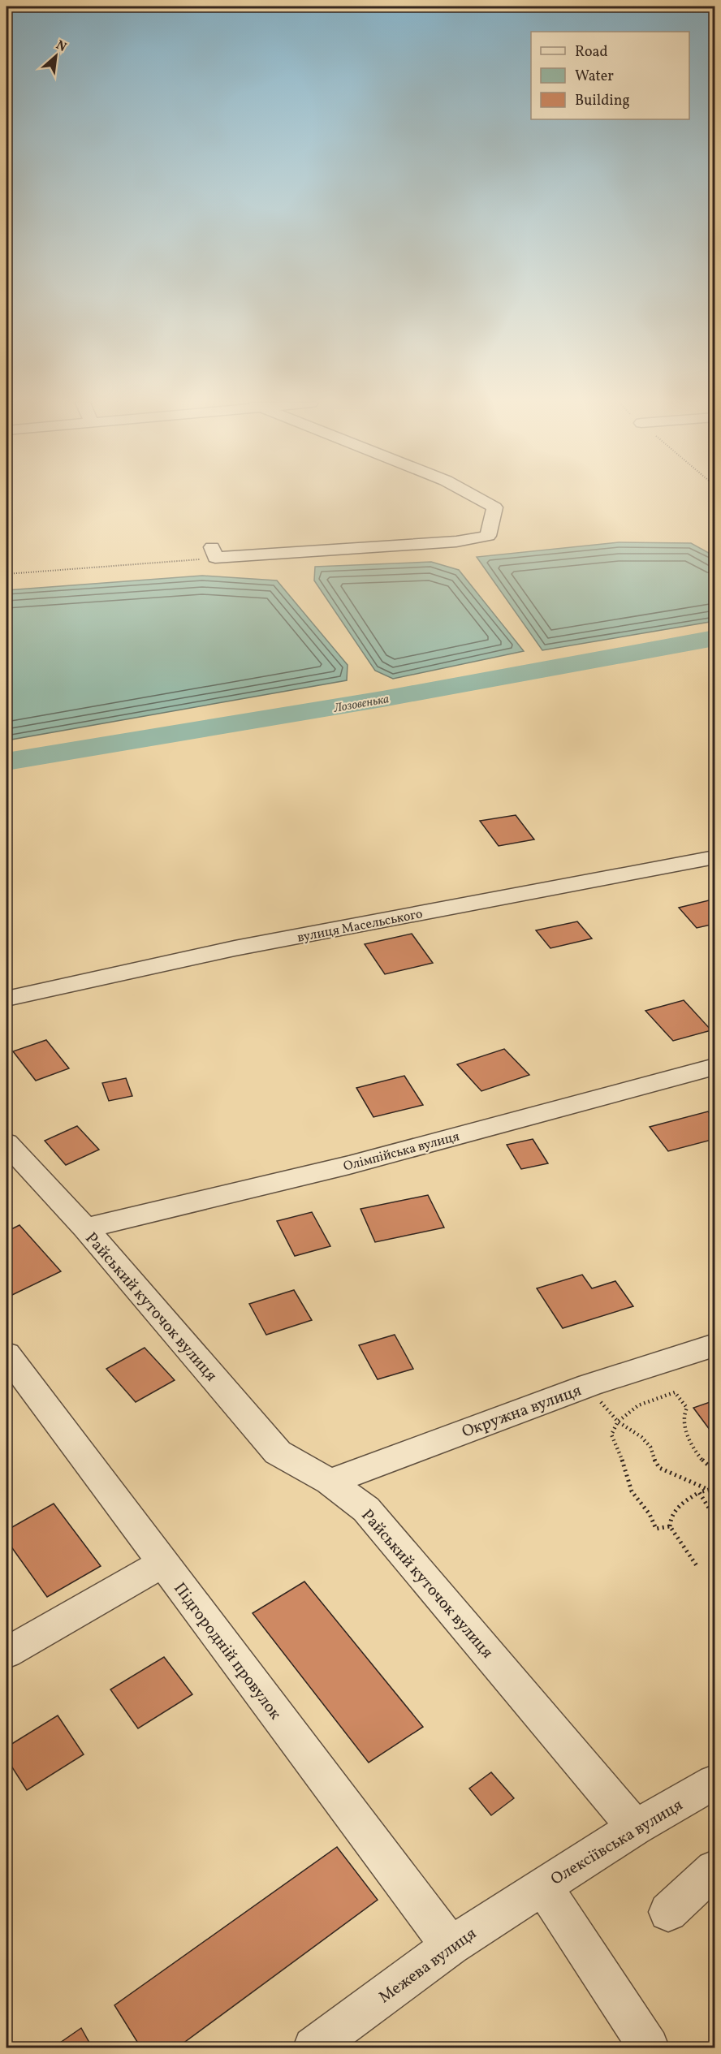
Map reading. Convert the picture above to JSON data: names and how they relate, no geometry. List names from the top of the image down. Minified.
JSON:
{"streets":{"street":["вулиця Масельського","Олімпійська вулиця","Райський куточок вулиця","Окружна вулиця","Підгородній провулок","Олексіївська вулиця","Межева вулиця"]},"crossings":[["Олімпійська вулиця","Райський куточок вулиця"],["Райський куточок вулиця","Окружна вулиця"],["Райський куточок вулиця","Олексіївська вулиця"],["Підгородній провулок","Межева вулиця"],["Олексіївська вулиця","Межева вулиця"]],"water":["Лозовенька"],"legend":["Road","Water","Building"],"north":"top right"}
